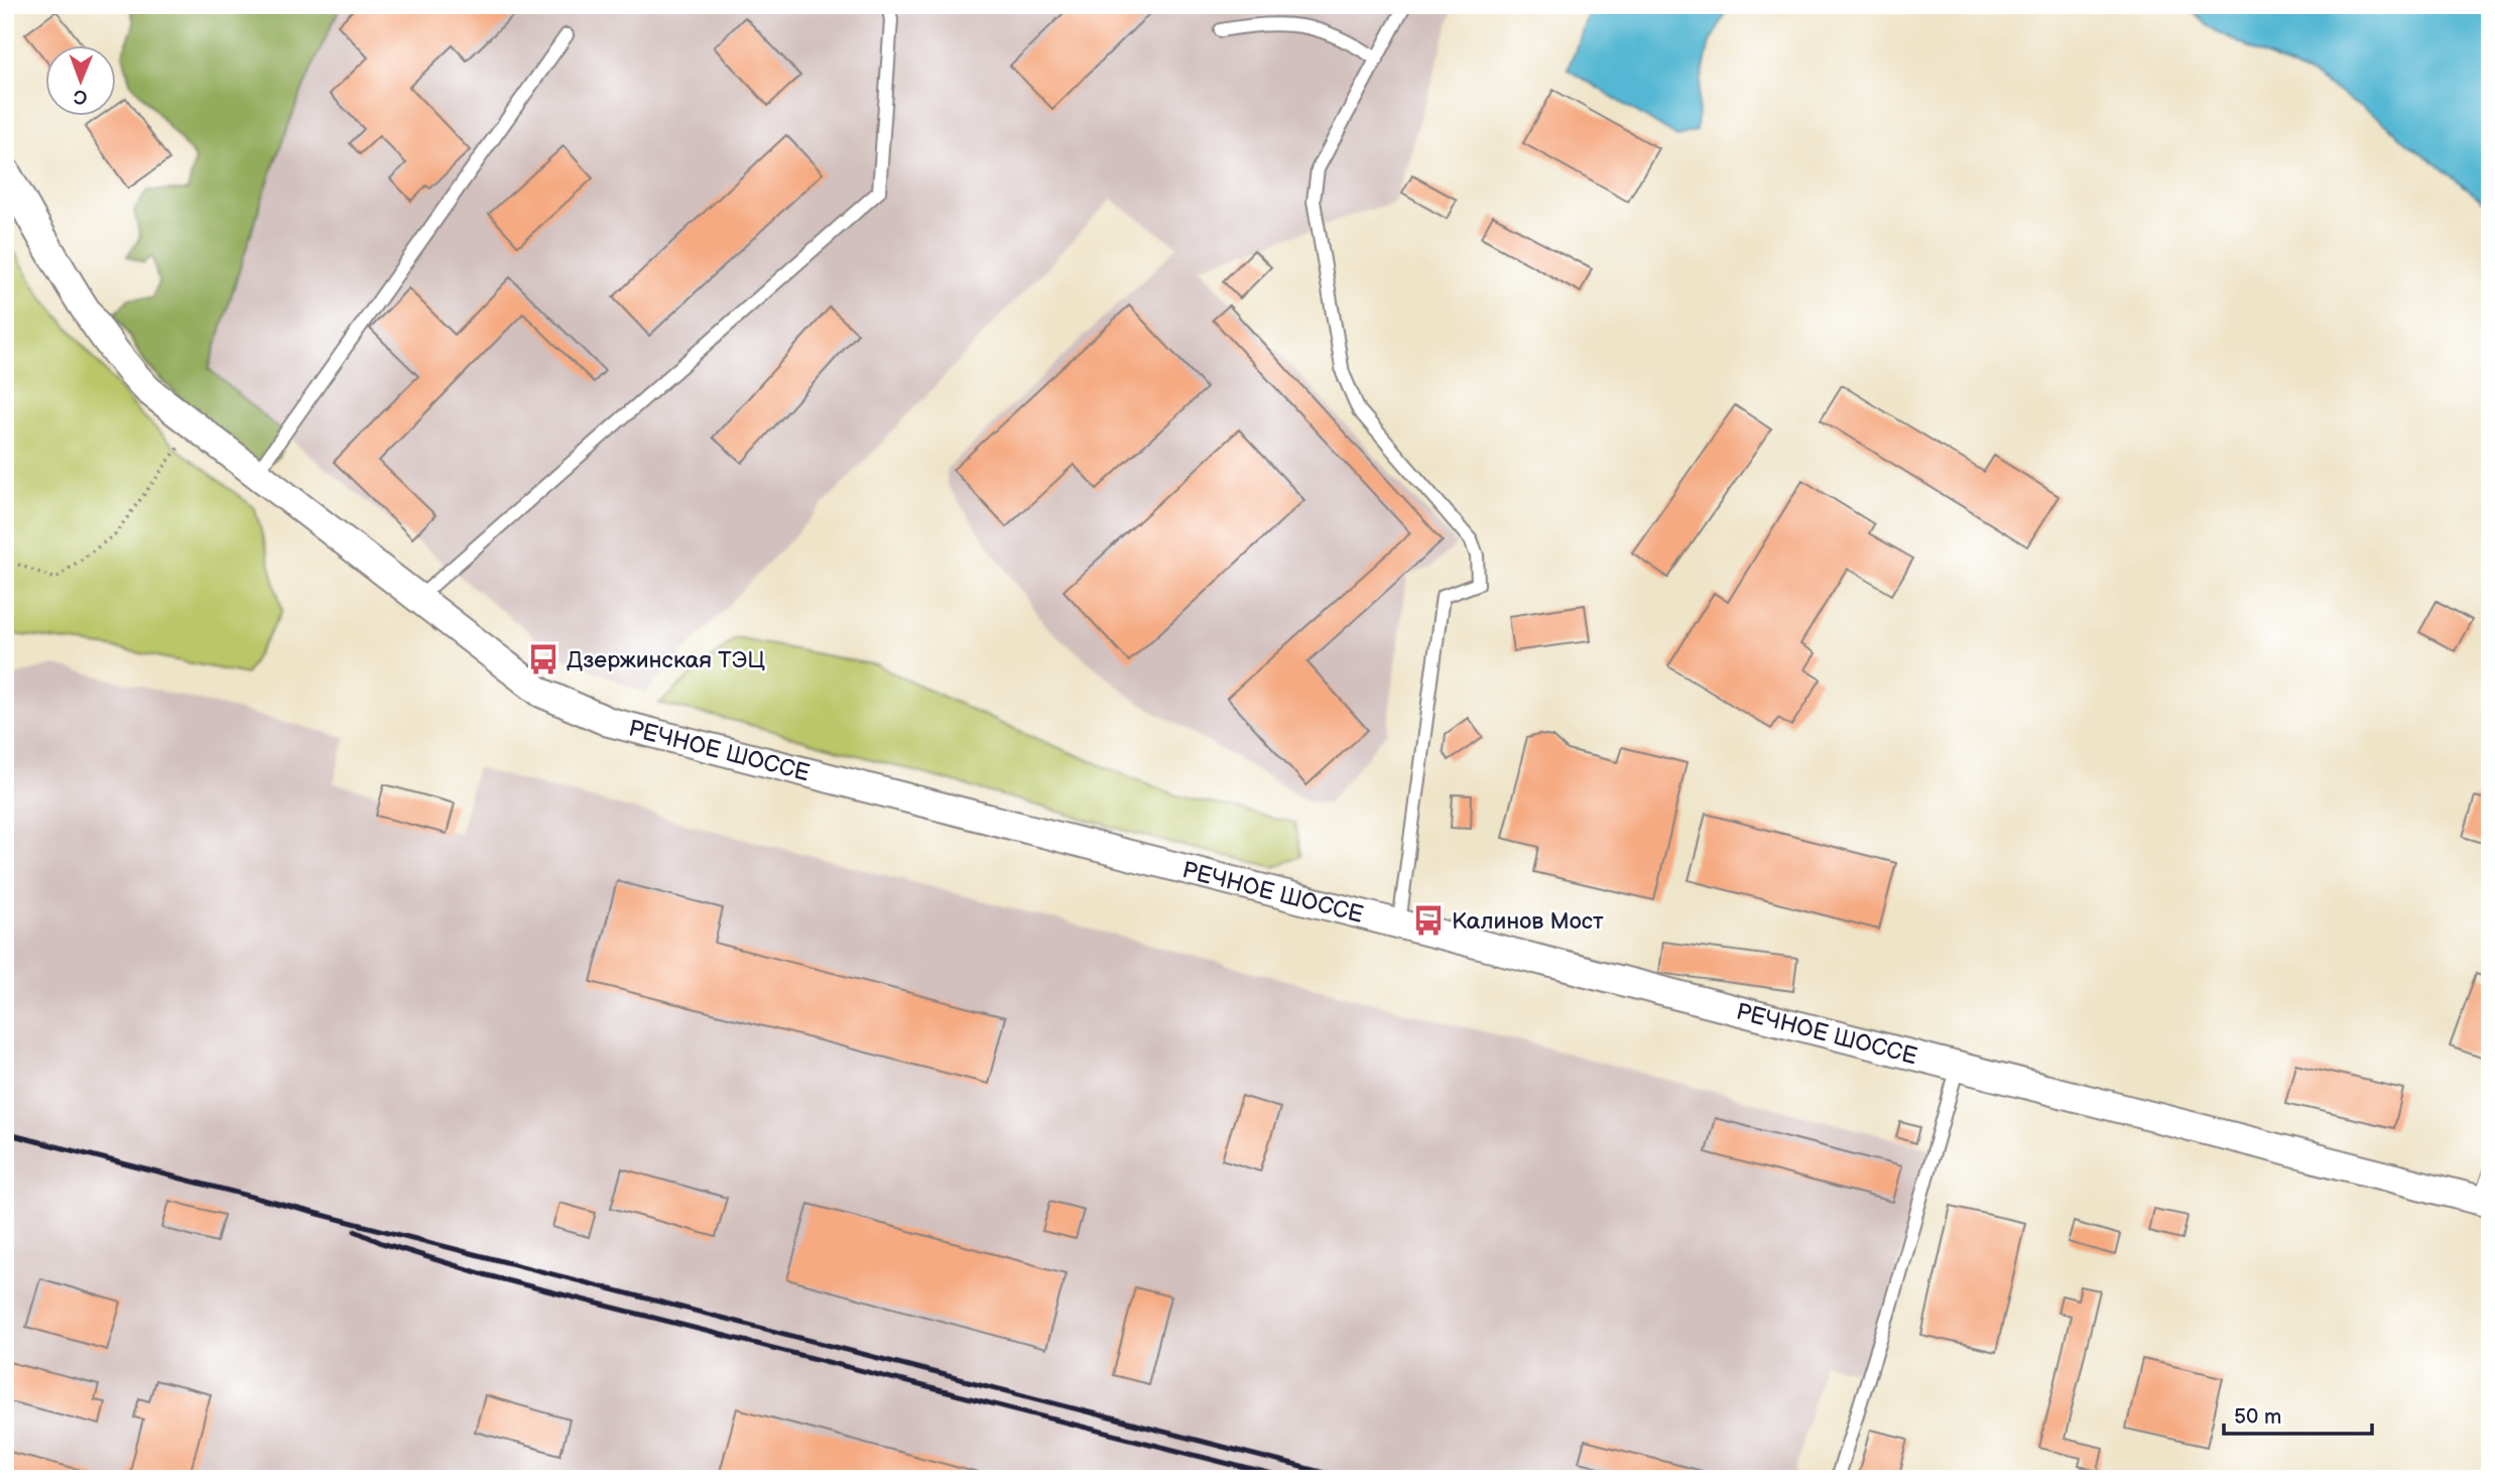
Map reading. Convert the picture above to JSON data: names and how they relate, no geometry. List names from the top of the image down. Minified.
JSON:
{"streets":{"street":["РЕЧНОЕ ШОССЕ"]},"places":{"bus stop":["Дзержинская ТЭЦ","Калинов Мост"]},"scale_bar":"50 m","north":"bottom"}
